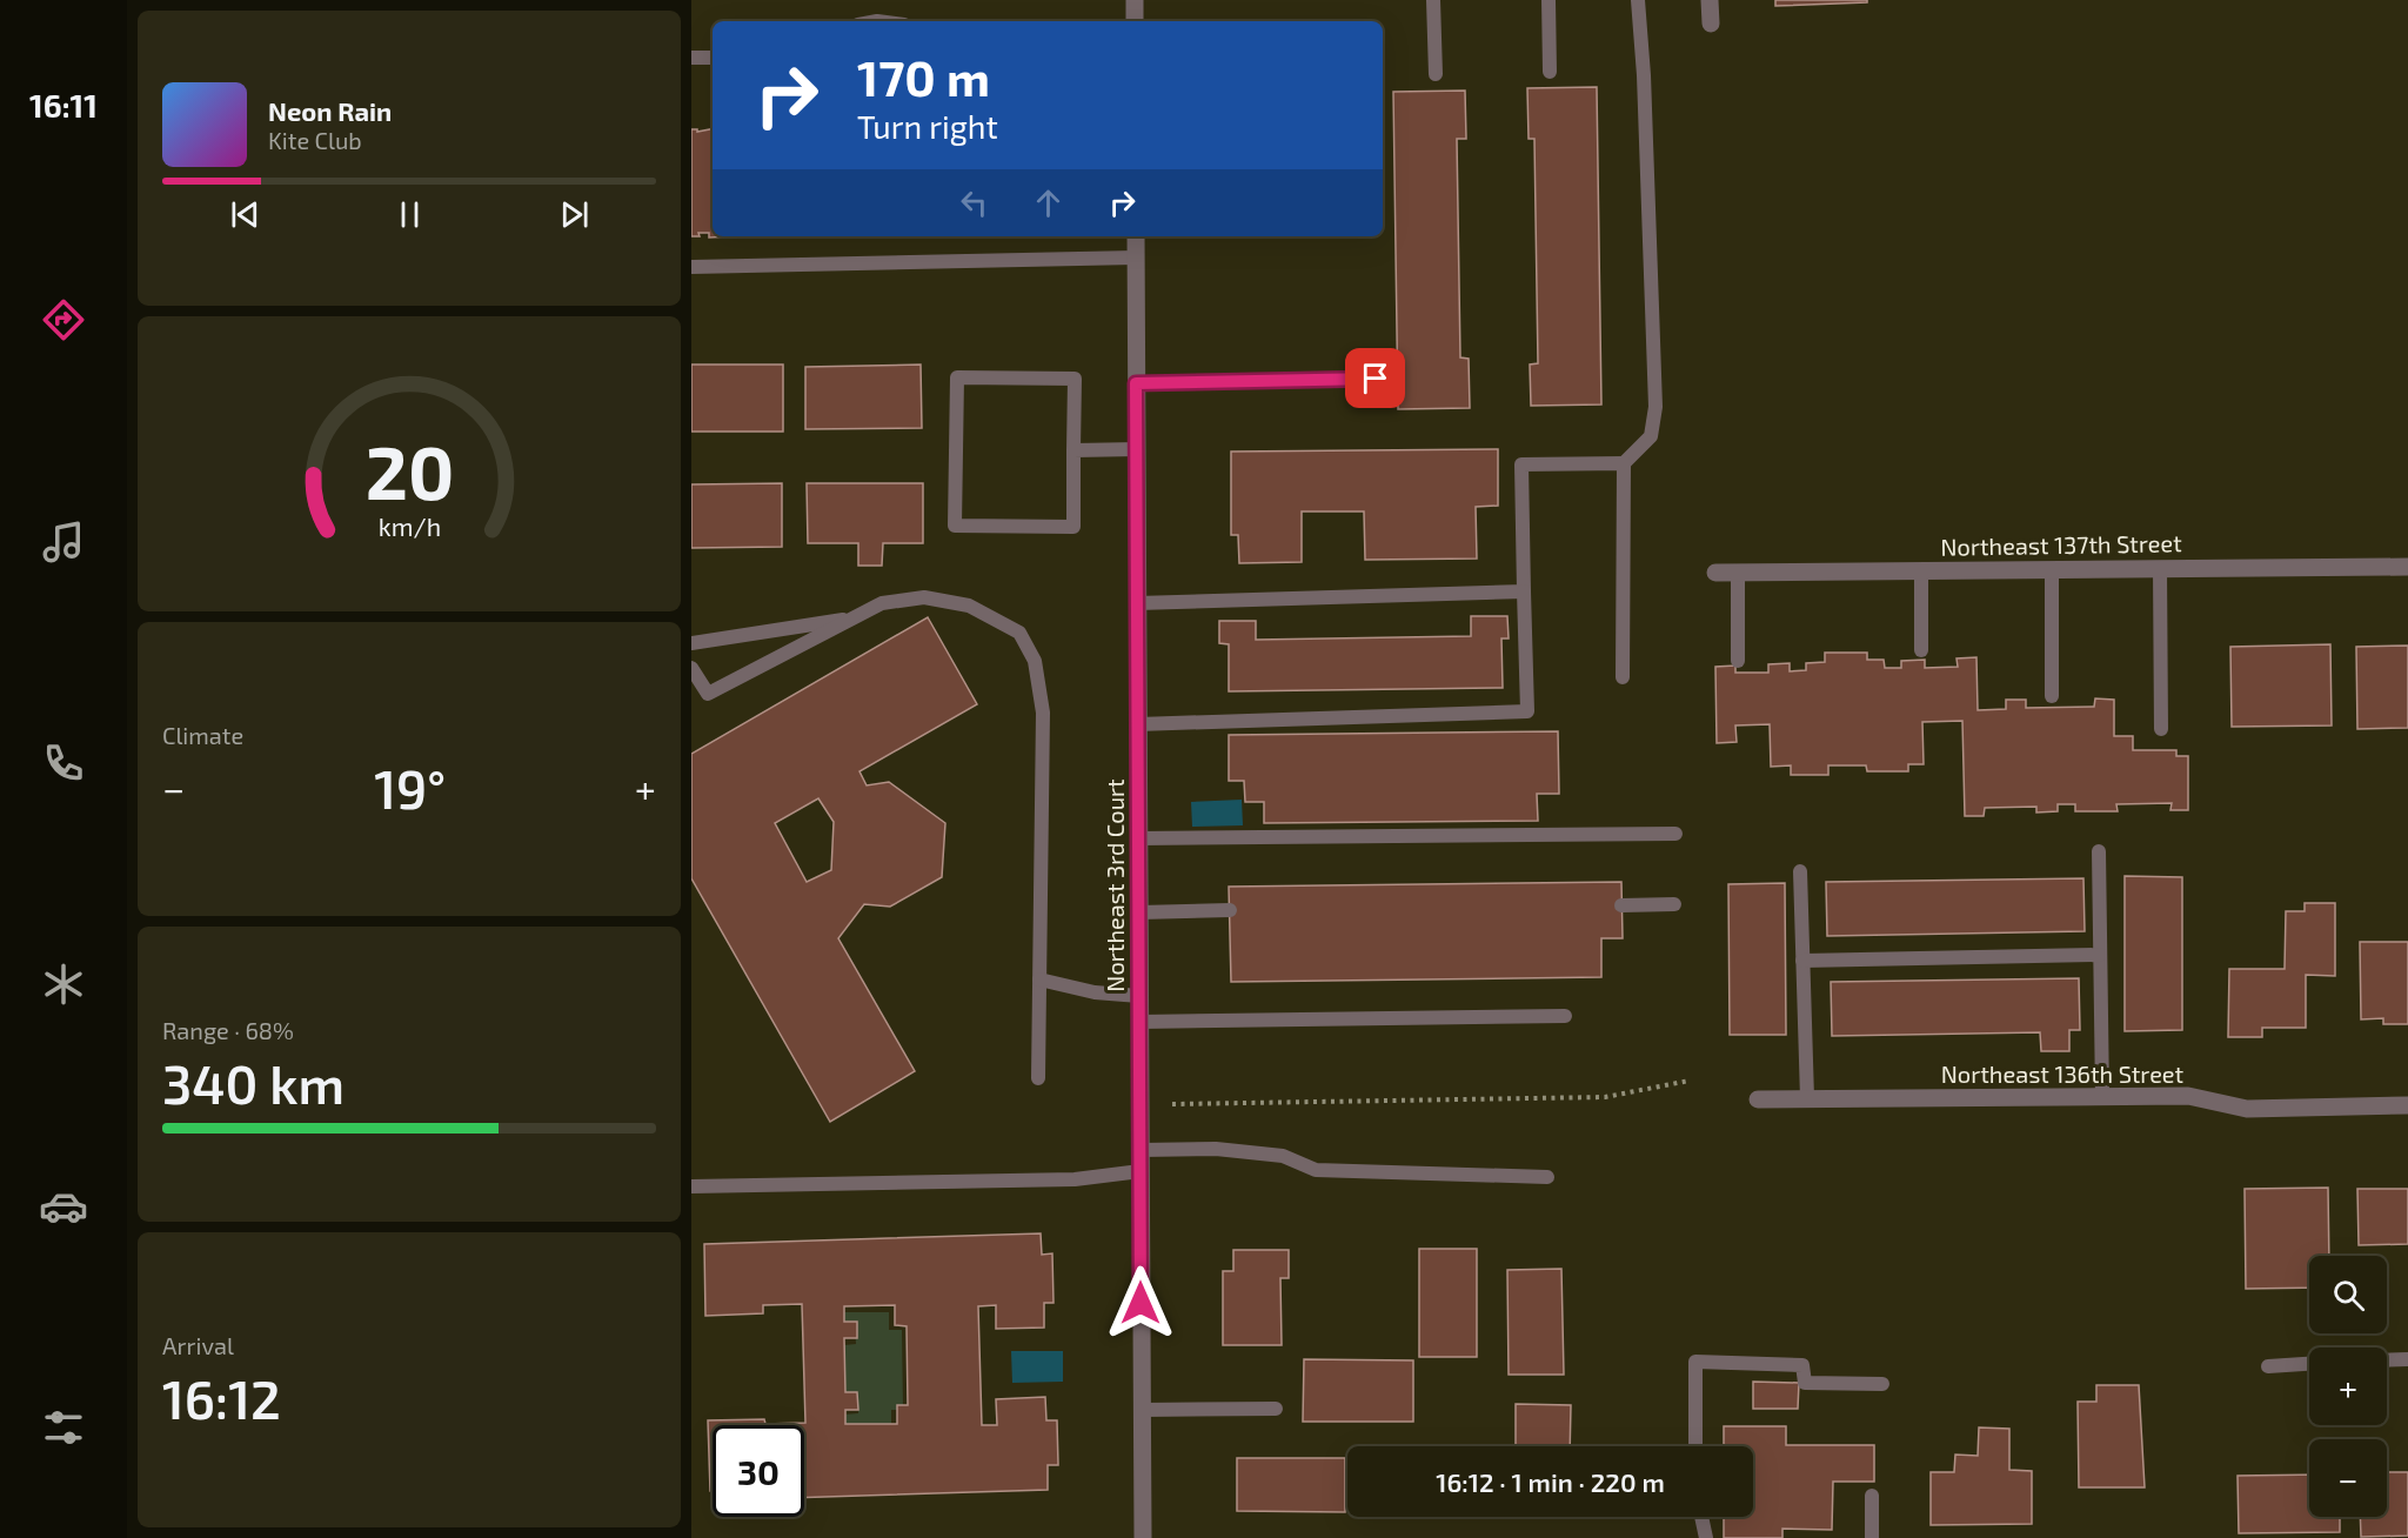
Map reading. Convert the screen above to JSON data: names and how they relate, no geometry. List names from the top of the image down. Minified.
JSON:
{"streets":{"street":["Northeast 137th Street","Northeast 3rd Court","Northeast 136th Street"]},"page":{"tabs":"16:11","turn":["170 m","Turn right"],"song":["Neon Rain","Kite Club"],"tile":["Climate",["Range · 68%","340 km"],["Arrival","16:12"]],"heat":["−","19°","+"],"map_buttons":["+","−"],"limit":"30","trip":"16:12 · 1 min · 220 m","gauge":["20","km/h"]}}
